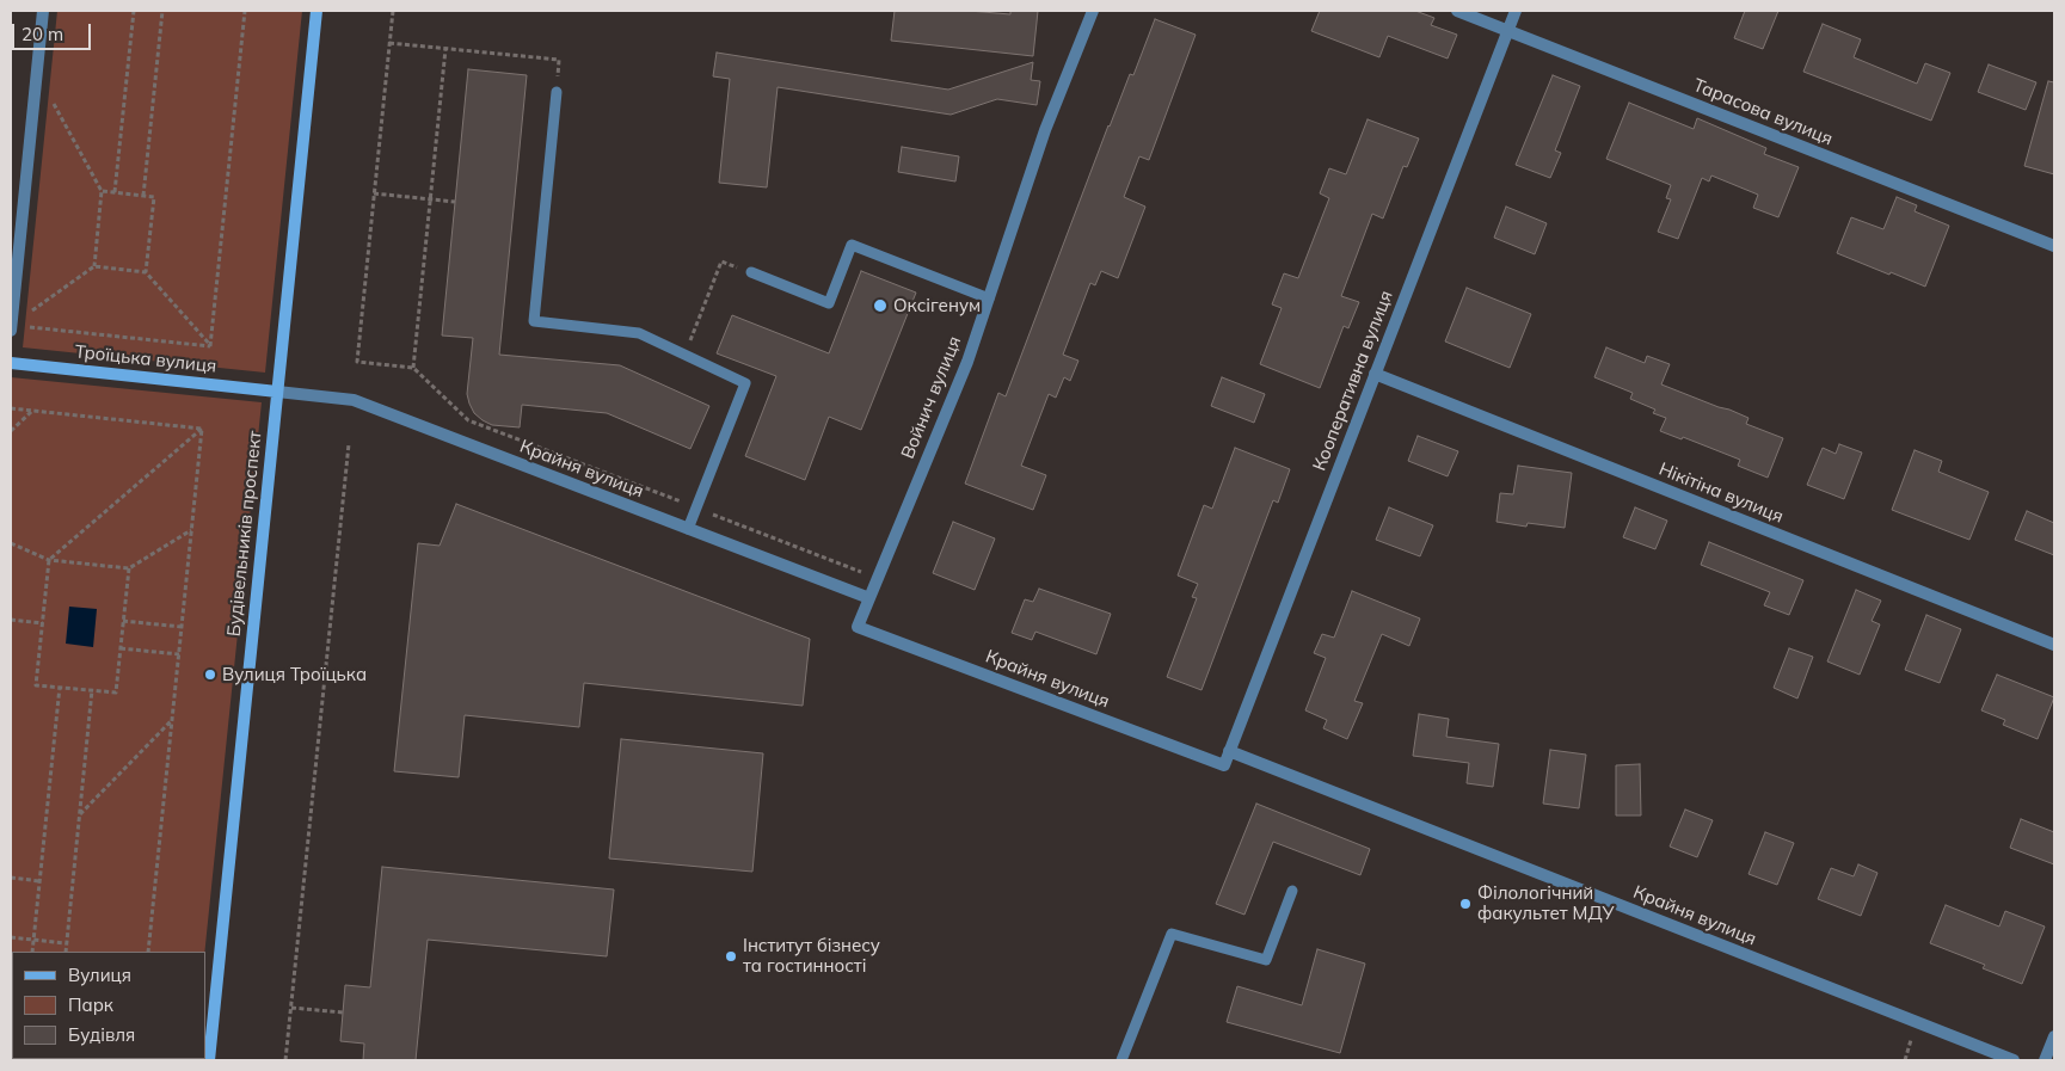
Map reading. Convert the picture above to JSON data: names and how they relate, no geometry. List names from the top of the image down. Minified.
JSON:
{"streets":{"main road":["Троїцька вулиця","Будівельників проспект"],"street":["Тарасова вулиця","Кооперативна вулиця","Войнич вулиця","Крайня вулиця","Нікітіна вулиця"]},"crossings":[["Тарасова вулиця","Кооперативна вулиця"],["Троїцька вулиця","Крайня вулиця"],["Троїцька вулиця","Будівельників проспект"],["Кооперативна вулиця","Крайня вулиця"],["Кооперативна вулиця","Нікітіна вулиця"],["Войнич вулиця","Крайня вулиця"],["Крайня вулиця","Будівельників проспект"]],"places":["Оксігенум","Вулиця Троїцька","Філологічний факультет МДУ","Інститут бізнесу та гостинності"],"legend":["Вулиця","Парк","Будівля"],"scale_bar":"20 m"}
